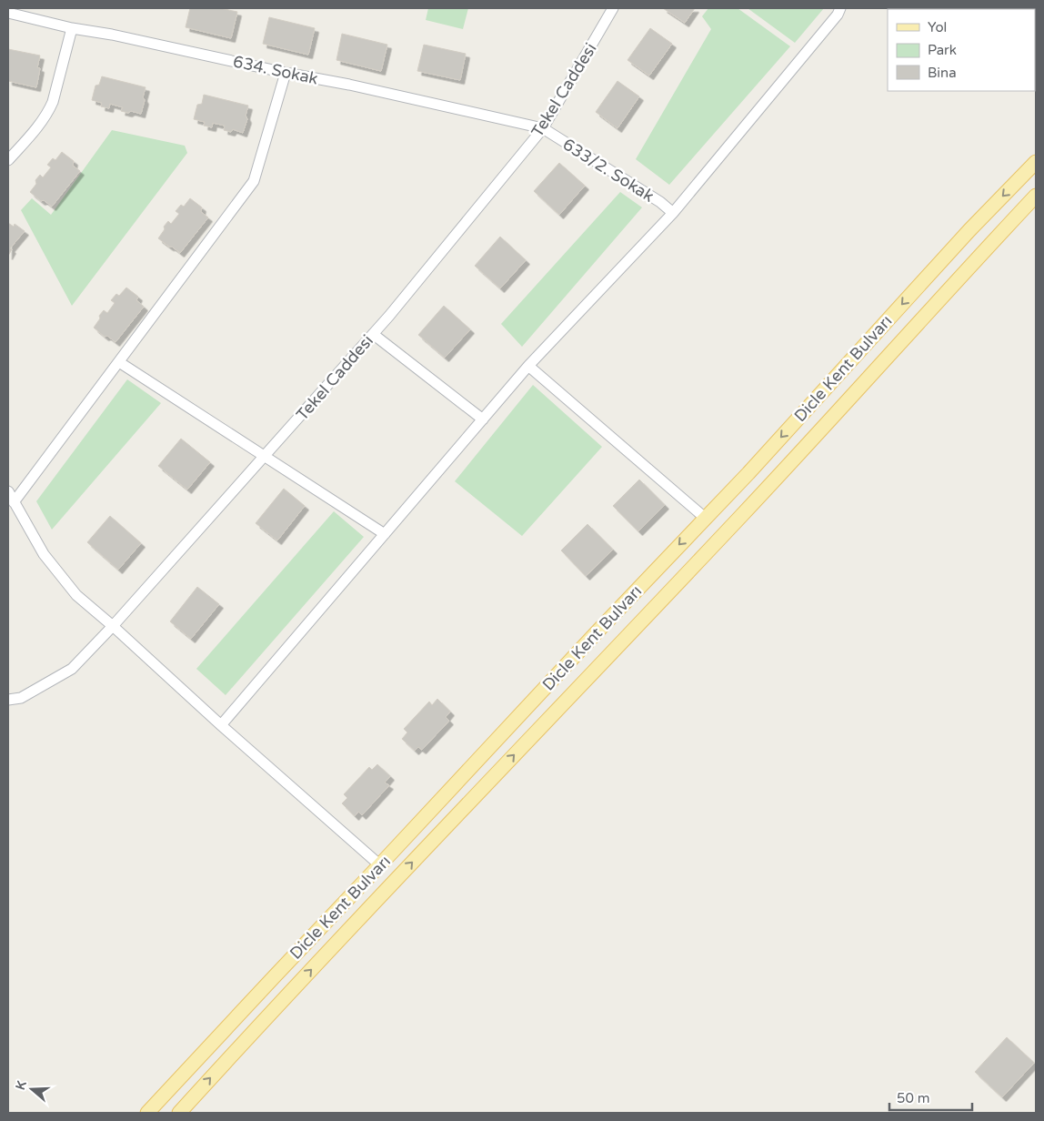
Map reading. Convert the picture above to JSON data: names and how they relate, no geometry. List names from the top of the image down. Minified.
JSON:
{"streets":{"main road":["Dicle Kent Bulvarı"],"street":["634. Sokak","Tekel Caddesi","633/2. Sokak"]},"crossings":[["634. Sokak","Tekel Caddesi"],["634. Sokak","633/2. Sokak"],["Tekel Caddesi","633/2. Sokak"]],"legend":["Yol","Park","Bina"],"scale_bar":"50 m","north":"left"}
